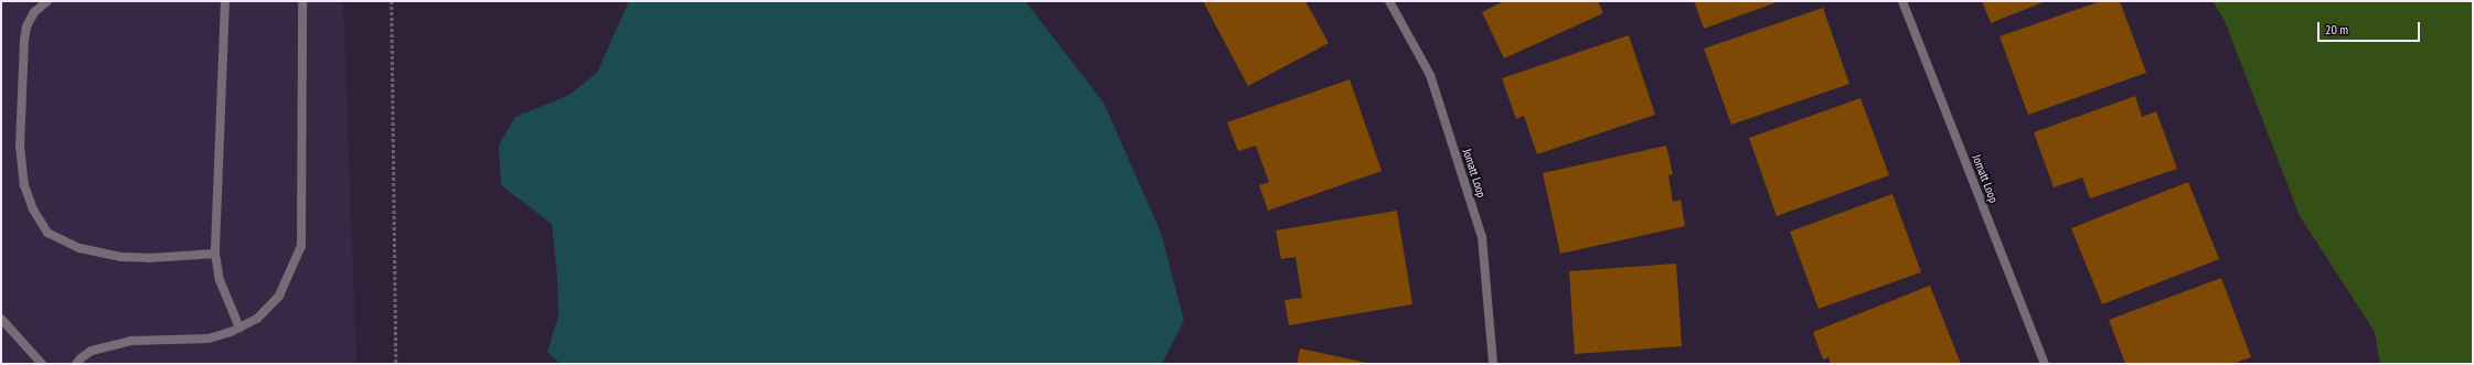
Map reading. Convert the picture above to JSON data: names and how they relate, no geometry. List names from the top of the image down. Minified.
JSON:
{"streets":{"street":["Jomatt Loop"]},"scale_bar":"20 m"}
